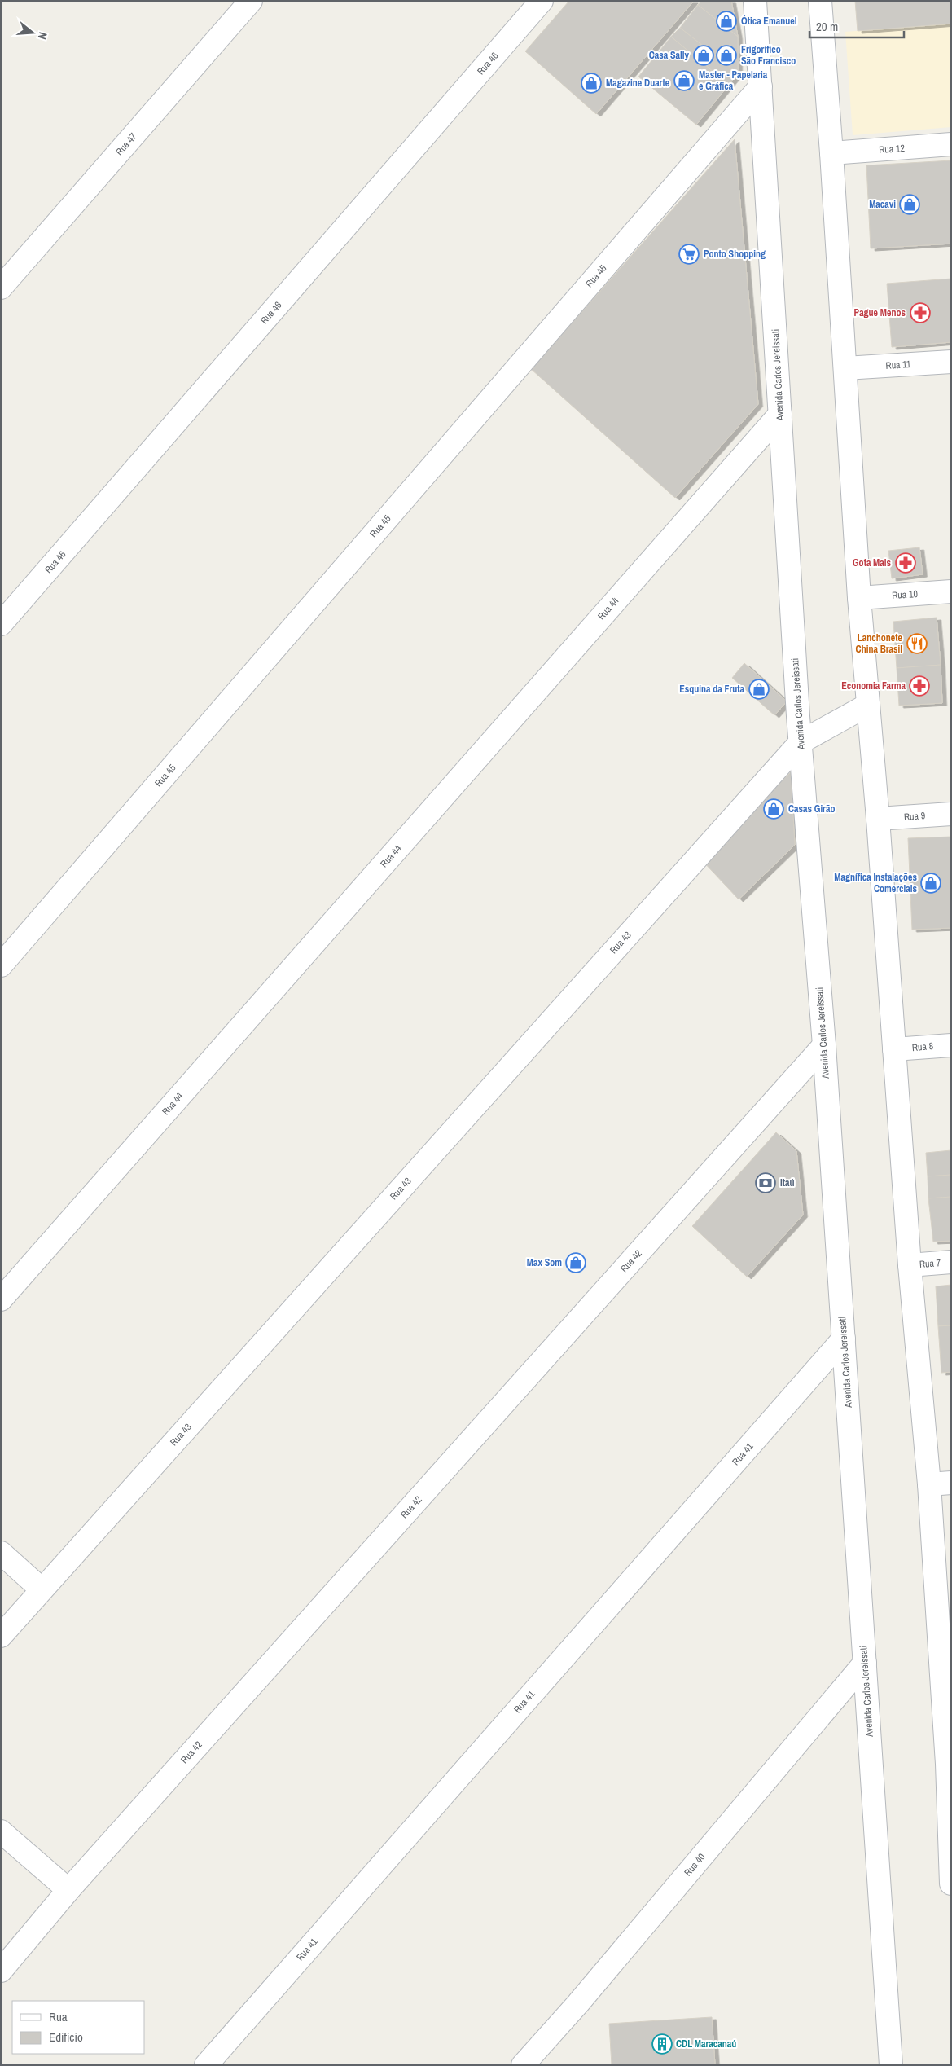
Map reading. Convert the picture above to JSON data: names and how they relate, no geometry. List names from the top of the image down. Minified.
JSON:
{"streets":{"street":["Rua 46","Rua 47","Rua 12","Rua 45","Rua 11","Avenida Carlos Jereissati","Rua 10","Rua 44","Rua 9","Rua 43","Rua 8","Rua 42","Rua 7","Rua 41","Rua 40"]},"crossings":[["Rua 45","Avenida Carlos Jereissati"],["Avenida Carlos Jereissati","Rua 44"],["Avenida Carlos Jereissati","Rua 43"],["Avenida Carlos Jereissati","Rua 42"],["Avenida Carlos Jereissati","Rua 41"],["Avenida Carlos Jereissati","Rua 40"]],"places":{"shop":["Ótica Emanuel","Casa Sally","Frigorífico São Francisco","Master - Papelaria e Gráfica","Magazine Duarte","Macavi","Esquina da Fruta","Casas Girão","Magnífica Instalações Comerciais","Max Som"],"supermarket":["Ponto Shopping"],"pharmacy":["Pague Menos","Gota Mais","Economia Farma"],"restaurant":["Lanchonete China Brasil"],"bank":["Itaú"],"building":["CDL Maracanaú"]},"legend":["Rua","Edifício"],"scale_bar":"20 m","north":"right"}
